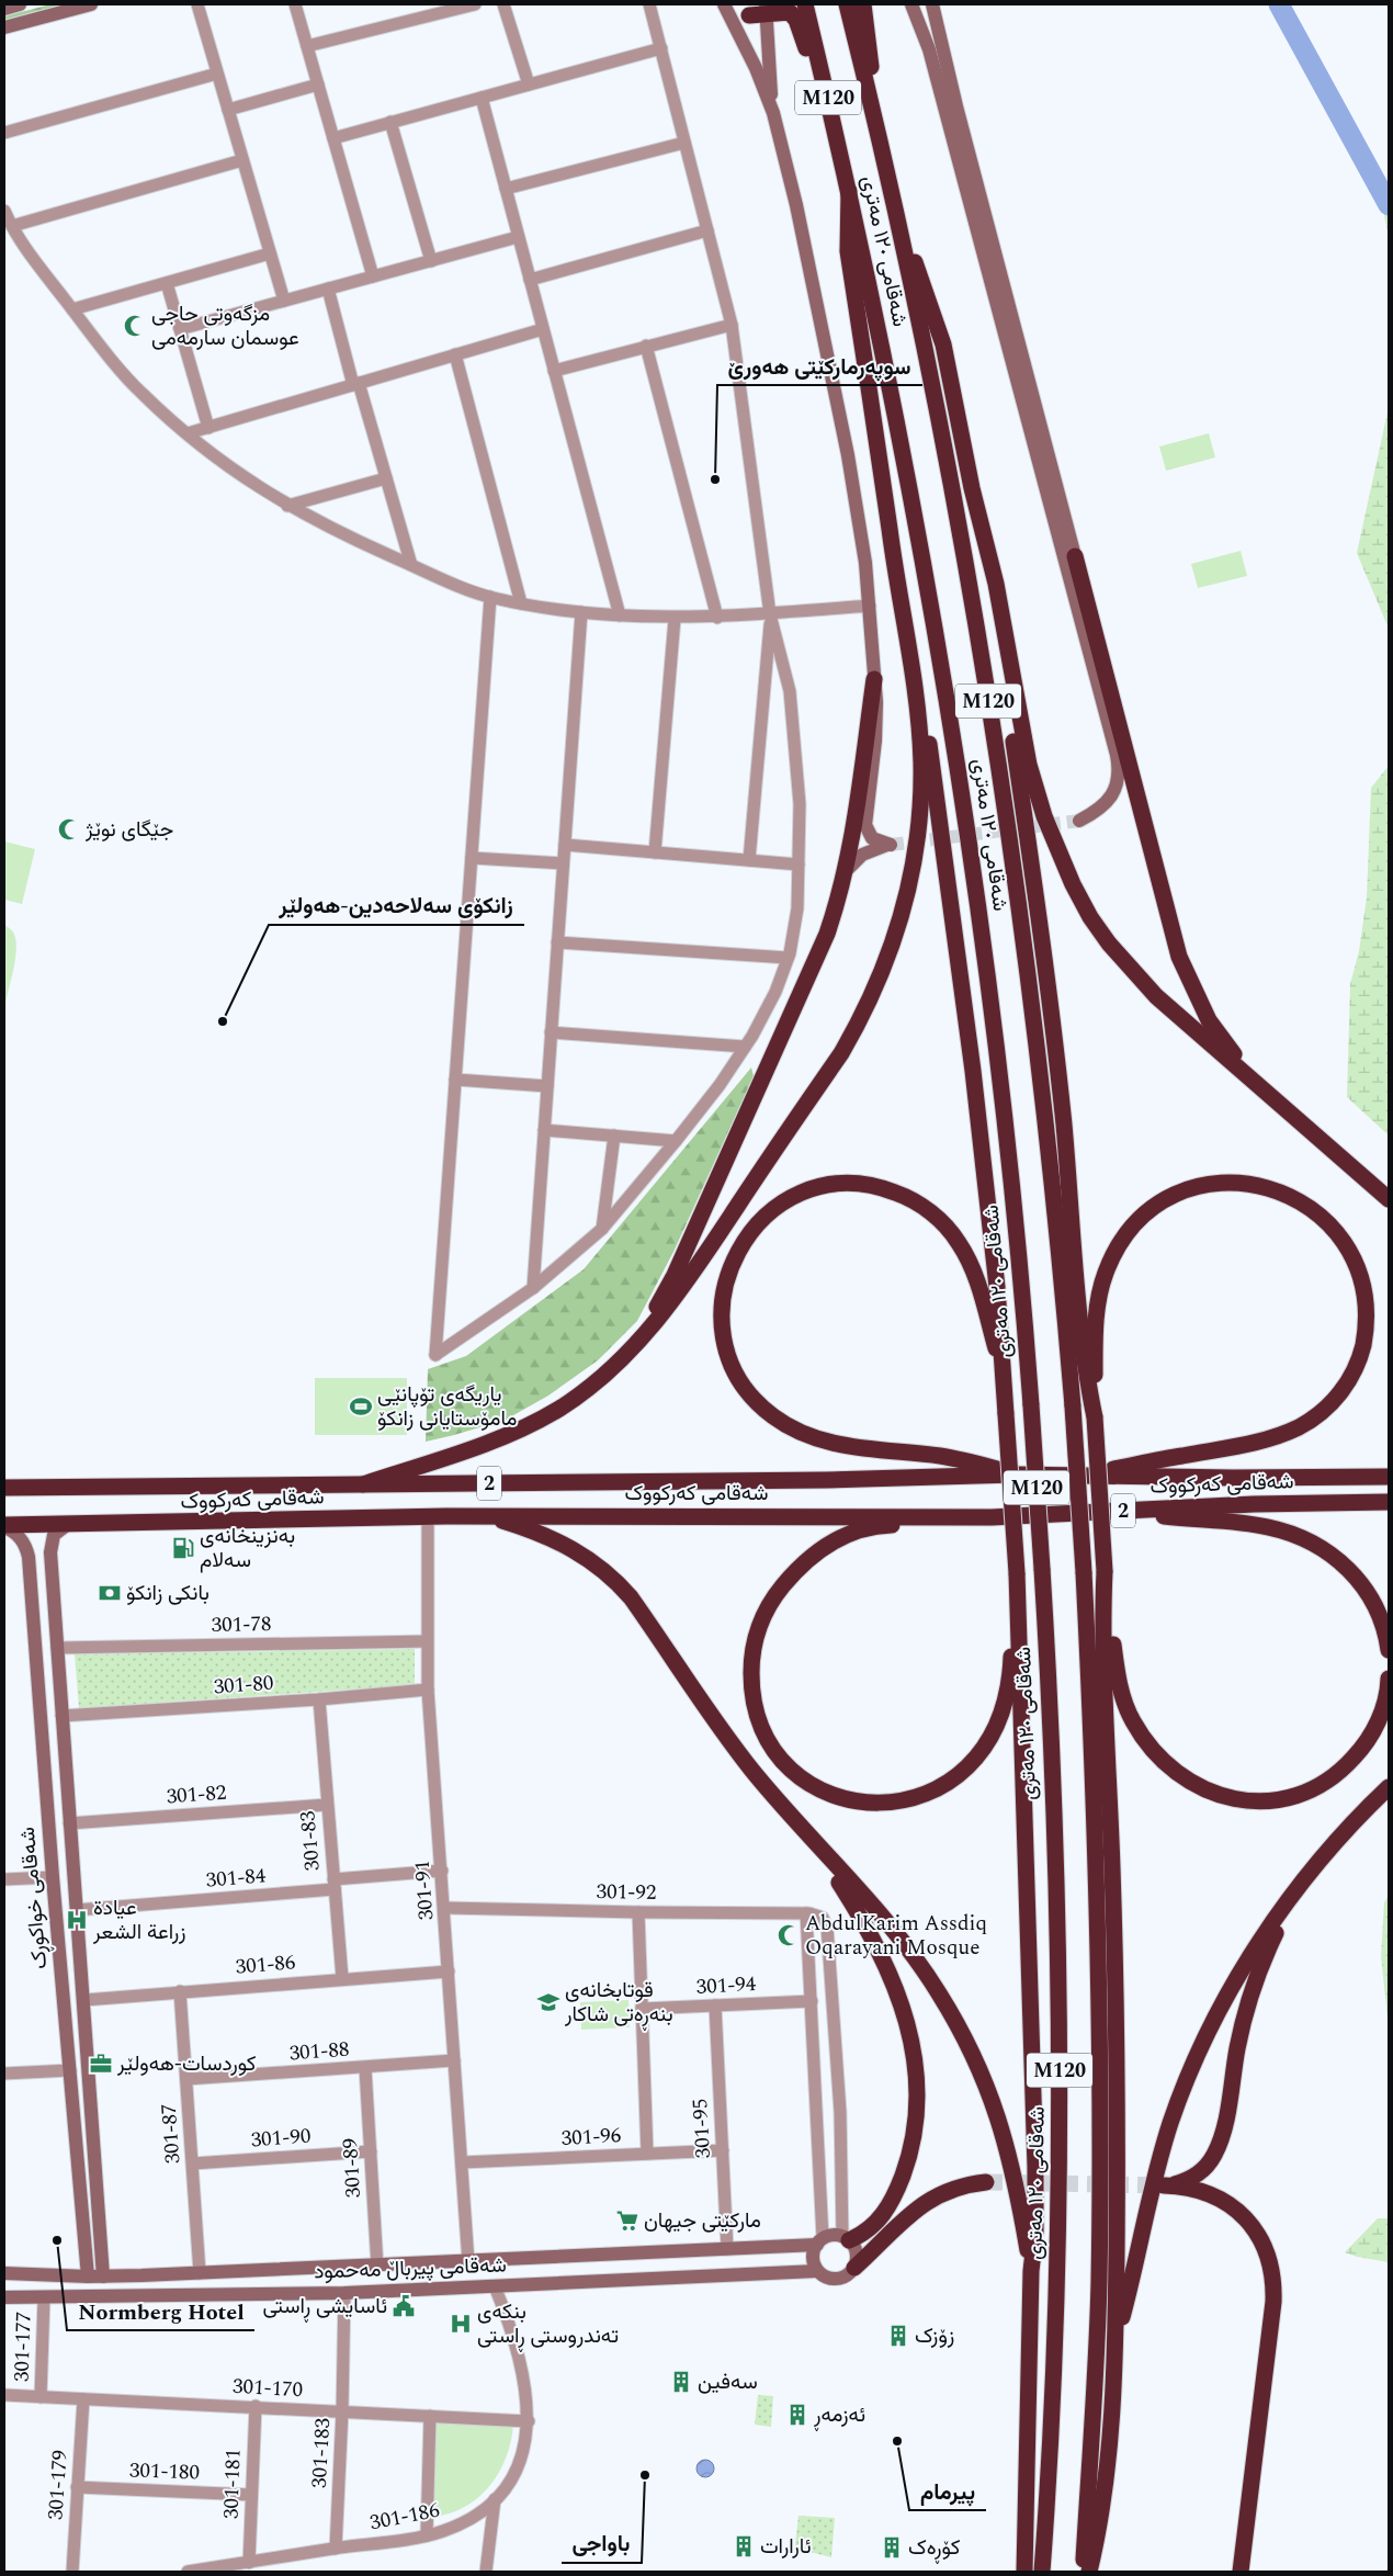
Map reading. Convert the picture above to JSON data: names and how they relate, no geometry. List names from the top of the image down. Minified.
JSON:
{"streets":{"highway":["M120","شەقامی ١٢٠ مەتری","2","شەقامی کەرکووک"],"main road":["شەقامی خواکوڕک","شەقامی پیرباڵ مەحمود"],"street":["301-78","301-80","301-82","301-83","301-84","301-91","301-92","301-86","301-94","301-88","301-95","301-87","301-96","301-90","301-89","301-177","301-170","301-183","301-180","301-181","301-179","301-186"]},"crossings":[["شەقامی کەرکووک","301-91"],["شەقامی کەرکووک","شەقامی خواکوڕک"],["301-78","301-91"],["301-78","شەقامی خواکوڕک"],["301-80","301-83"],["301-80","301-91"],["301-80","شەقامی خواکوڕک"],["301-82","301-83"],["301-82","شەقامی خواکوڕک"],["301-83","301-84"],["301-83","301-86"],["301-84","301-91"],["301-84","شەقامی خواکوڕک"],["301-91","301-92"],["301-91","301-86"],["301-91","301-88"],["301-91","301-96"],["301-91","شەقامی پیرباڵ مەحمود"],["شەقامی خواکوڕک","301-86"],["شەقامی خواکوڕک","شەقامی پیرباڵ مەحمود"],["301-86","301-87"],["301-94","301-95"],["301-88","301-87"],["301-88","301-89"],["301-95","301-96"],["301-95","شەقامی پیرباڵ مەحمود"],["301-87","301-90"],["301-87","شەقامی پیرباڵ مەحمود"],["301-90","301-89"],["301-89","شەقامی پیرباڵ مەحمود"],["شەقامی پیرباڵ مەحمود","301-177"],["شەقامی پیرباڵ مەحمود","301-183"],["شەقامی پیرباڵ مەحمود","301-186"],["301-177","301-170"],["301-170","301-183"],["301-170","301-181"],["301-170","301-179"],["301-170","301-186"],["301-183","301-186"],["301-180","301-181"],["301-180","301-179"],["301-181","301-186"]],"places":{"mosque":["مزگەوتی حاجی عوسمان سارمەمی","جێگای نوێژ","AbdulKarim Assdiq Oqarayani Mosque"],"other":["سوپەرمارکێتی هەورێ","زانکۆی سەلاحەدین-هەولێر","Normberg Hotel","پیرمام","باواجی"],"sports":["یاریگەی تۆپانێی مامۆستایانی زانکۆ"],"fuel station":["بەنزینخانەی سەلام"],"bank":["بانکی زانکۆ"],"hospital":["عيادة زراعة الشعر","بنکەی تەندروستی ڕاستی"],"school or university":["قوتابخانەی بنەڕەتی شاکار"],"office":["کوردسات-هەولێر"],"supermarket":["مارکێتی جیهان"],"public building":["ئاسایشی ڕاستی"],"building":["زۆزک","سەفین","ئەزمەڕ","ئارارات","کۆڕەک"]}}
